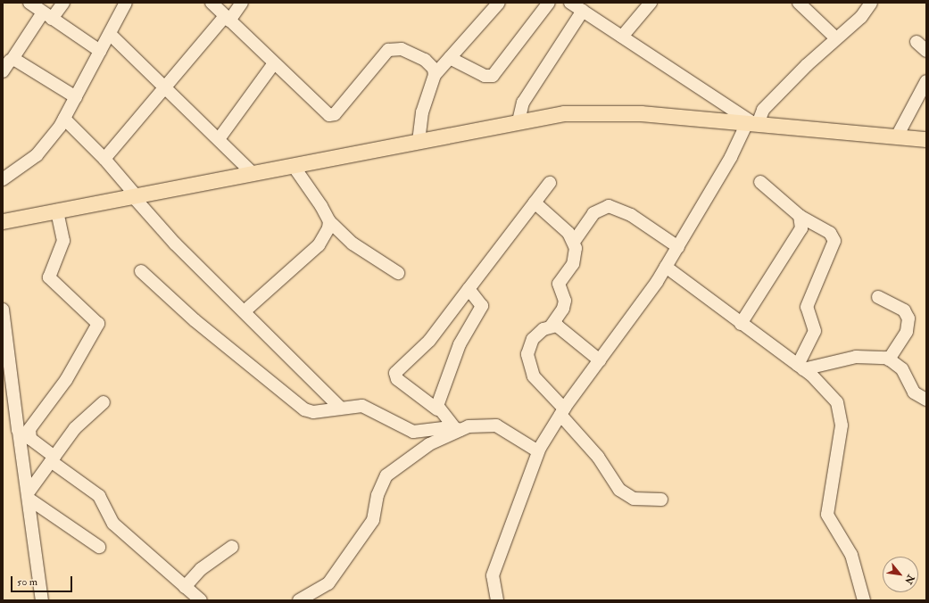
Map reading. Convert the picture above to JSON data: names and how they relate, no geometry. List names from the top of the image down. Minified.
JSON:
{"scale_bar":"50 m","north":"bottom right"}
